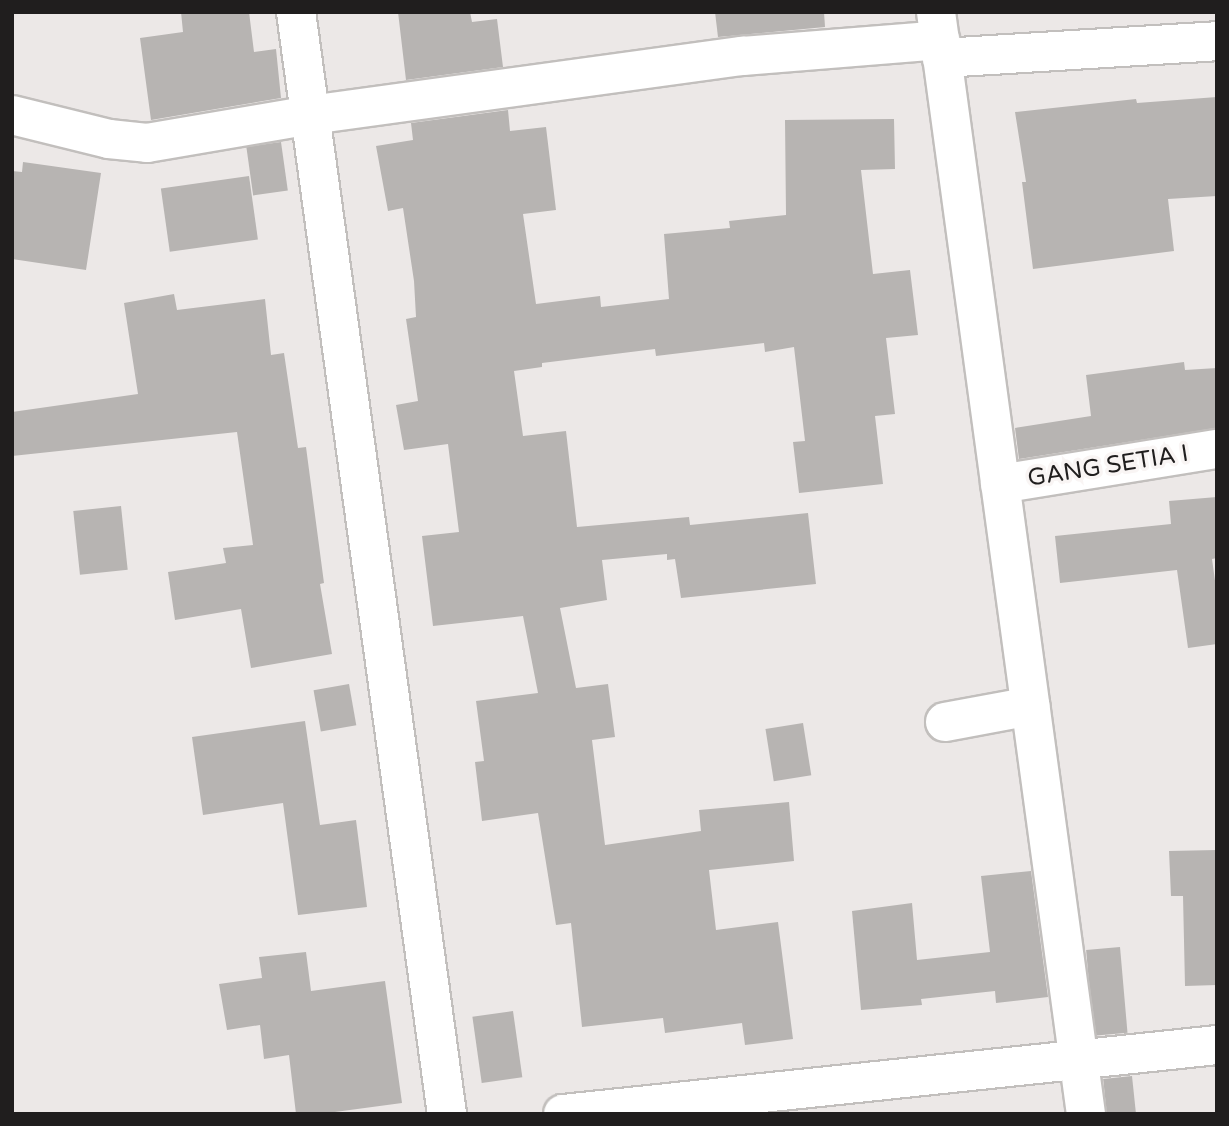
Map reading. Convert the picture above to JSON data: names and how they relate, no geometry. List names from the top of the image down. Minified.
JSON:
{"streets":{"street":["GANG SETIA I"]}}
